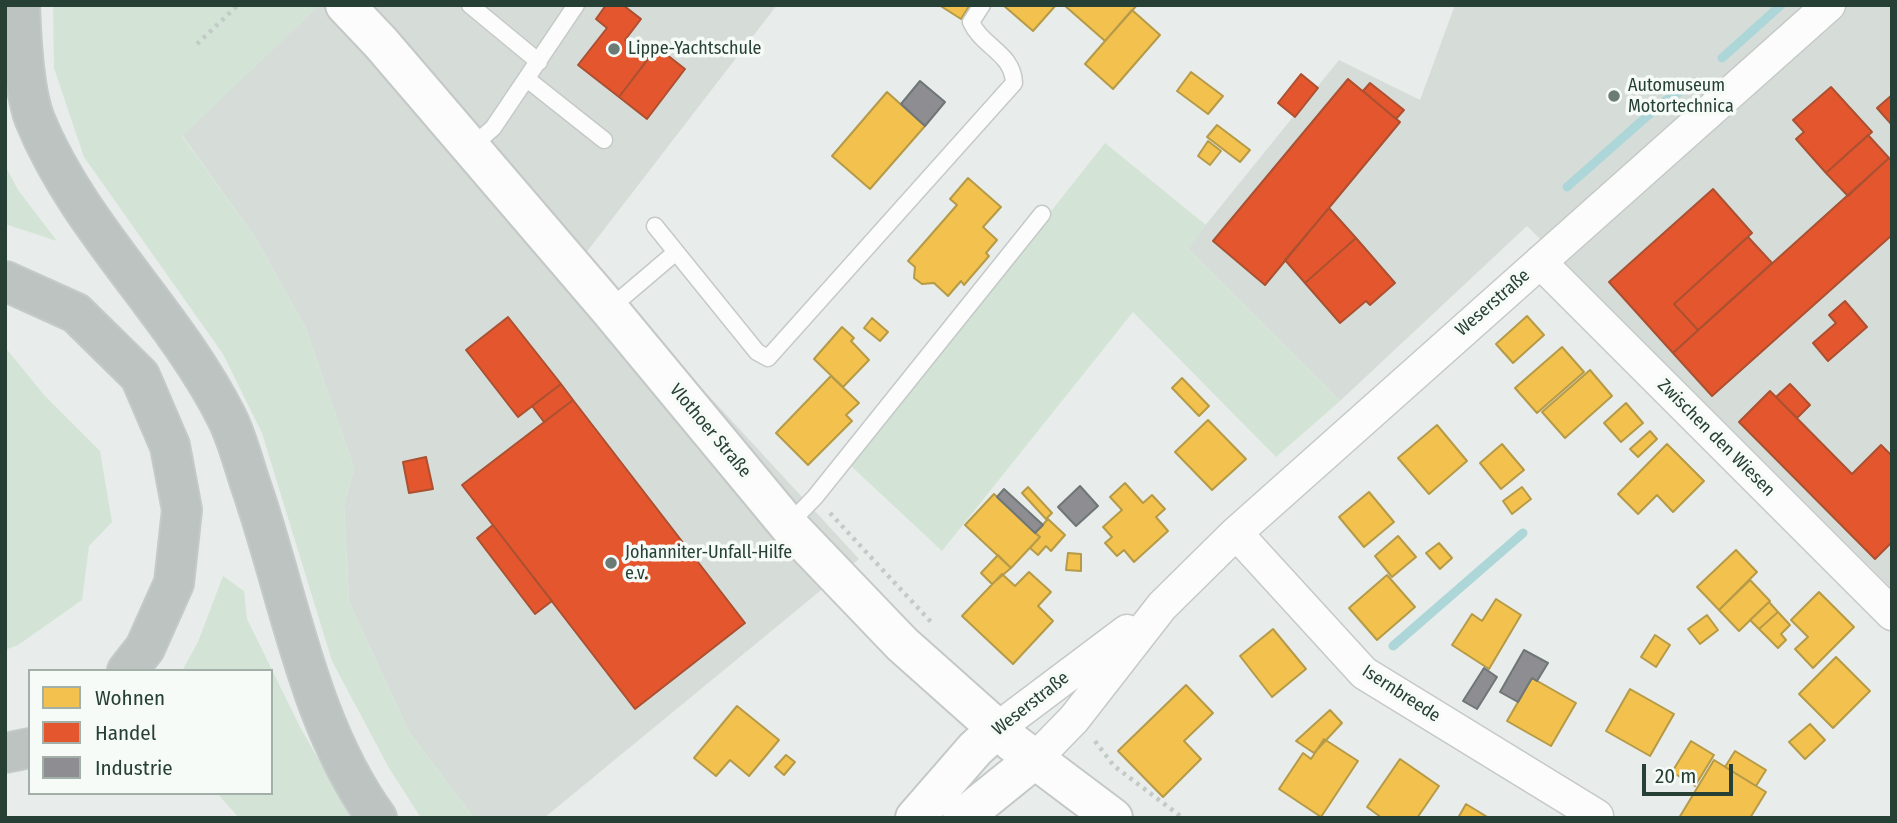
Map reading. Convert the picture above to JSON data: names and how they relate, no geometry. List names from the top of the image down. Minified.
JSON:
{"streets":{"main road":["Weserstraße","Vlothoer Straße"],"street":["Zwischen den Wiesen","Isernbreede"]},"crossings":[["Weserstraße","Vlothoer Straße"],["Weserstraße","Zwischen den Wiesen"],["Weserstraße","Isernbreede"]],"places":["Lippe-Yachtschule","Automuseum Motortechnica","Johanniter-Unfall-Hilfe e.v."],"legend":["Wohnen","Handel","Industrie"],"scale_bar":"20 m"}
